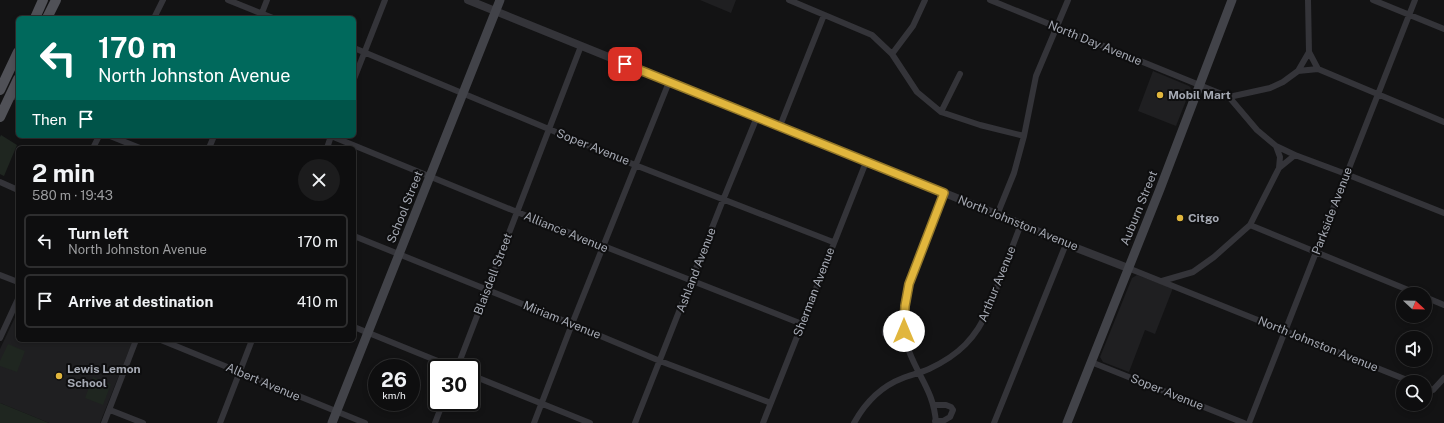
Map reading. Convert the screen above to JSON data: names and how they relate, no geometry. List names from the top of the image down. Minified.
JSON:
{"streets":{"main road":["School Street","Auburn Street"],"street":["North Day Avenue","Soper Avenue","Parkside Avenue","North Johnston Avenue","Alliance Avenue","Ashland Avenue","Blaisdell Street","Arthur Avenue","Sherman Avenue","Miriam Avenue","Albert Avenue"]},"crossings":[["North Day Avenue","Auburn Street"],["Soper Avenue","School Street"],["Soper Avenue","Auburn Street"],["Soper Avenue","Ashland Avenue"],["Soper Avenue","Blaisdell Street"],["Soper Avenue","Sherman Avenue"],["School Street","North Johnston Avenue"],["School Street","Alliance Avenue"],["School Street","Miriam Avenue"],["School Street","Albert Avenue"],["Auburn Street","North Johnston Avenue"],["Parkside Avenue","North Johnston Avenue"],["North Johnston Avenue","Ashland Avenue"],["North Johnston Avenue","Blaisdell Street"],["North Johnston Avenue","Arthur Avenue"],["North Johnston Avenue","Sherman Avenue"],["Alliance Avenue","Ashland Avenue"],["Alliance Avenue","Blaisdell Street"],["Alliance Avenue","Sherman Avenue"],["Ashland Avenue","Miriam Avenue"],["Blaisdell Street","Miriam Avenue"],["Sherman Avenue","Miriam Avenue"]],"places":["Mobil Mart","Citgo","Lewis Lemon School"],"north":"right","page":{"turn":["170 m","North Johnston Avenue"],"then":"Then","heading":["2 min","580 m · 19:43"],"list":[{"name":"Turn left","note":"North Johnston Avenue","value":"170 m"},{"name":"Arrive at destination","value":"410 m"}],"speed":"26 km/h","limit":"30"}}
